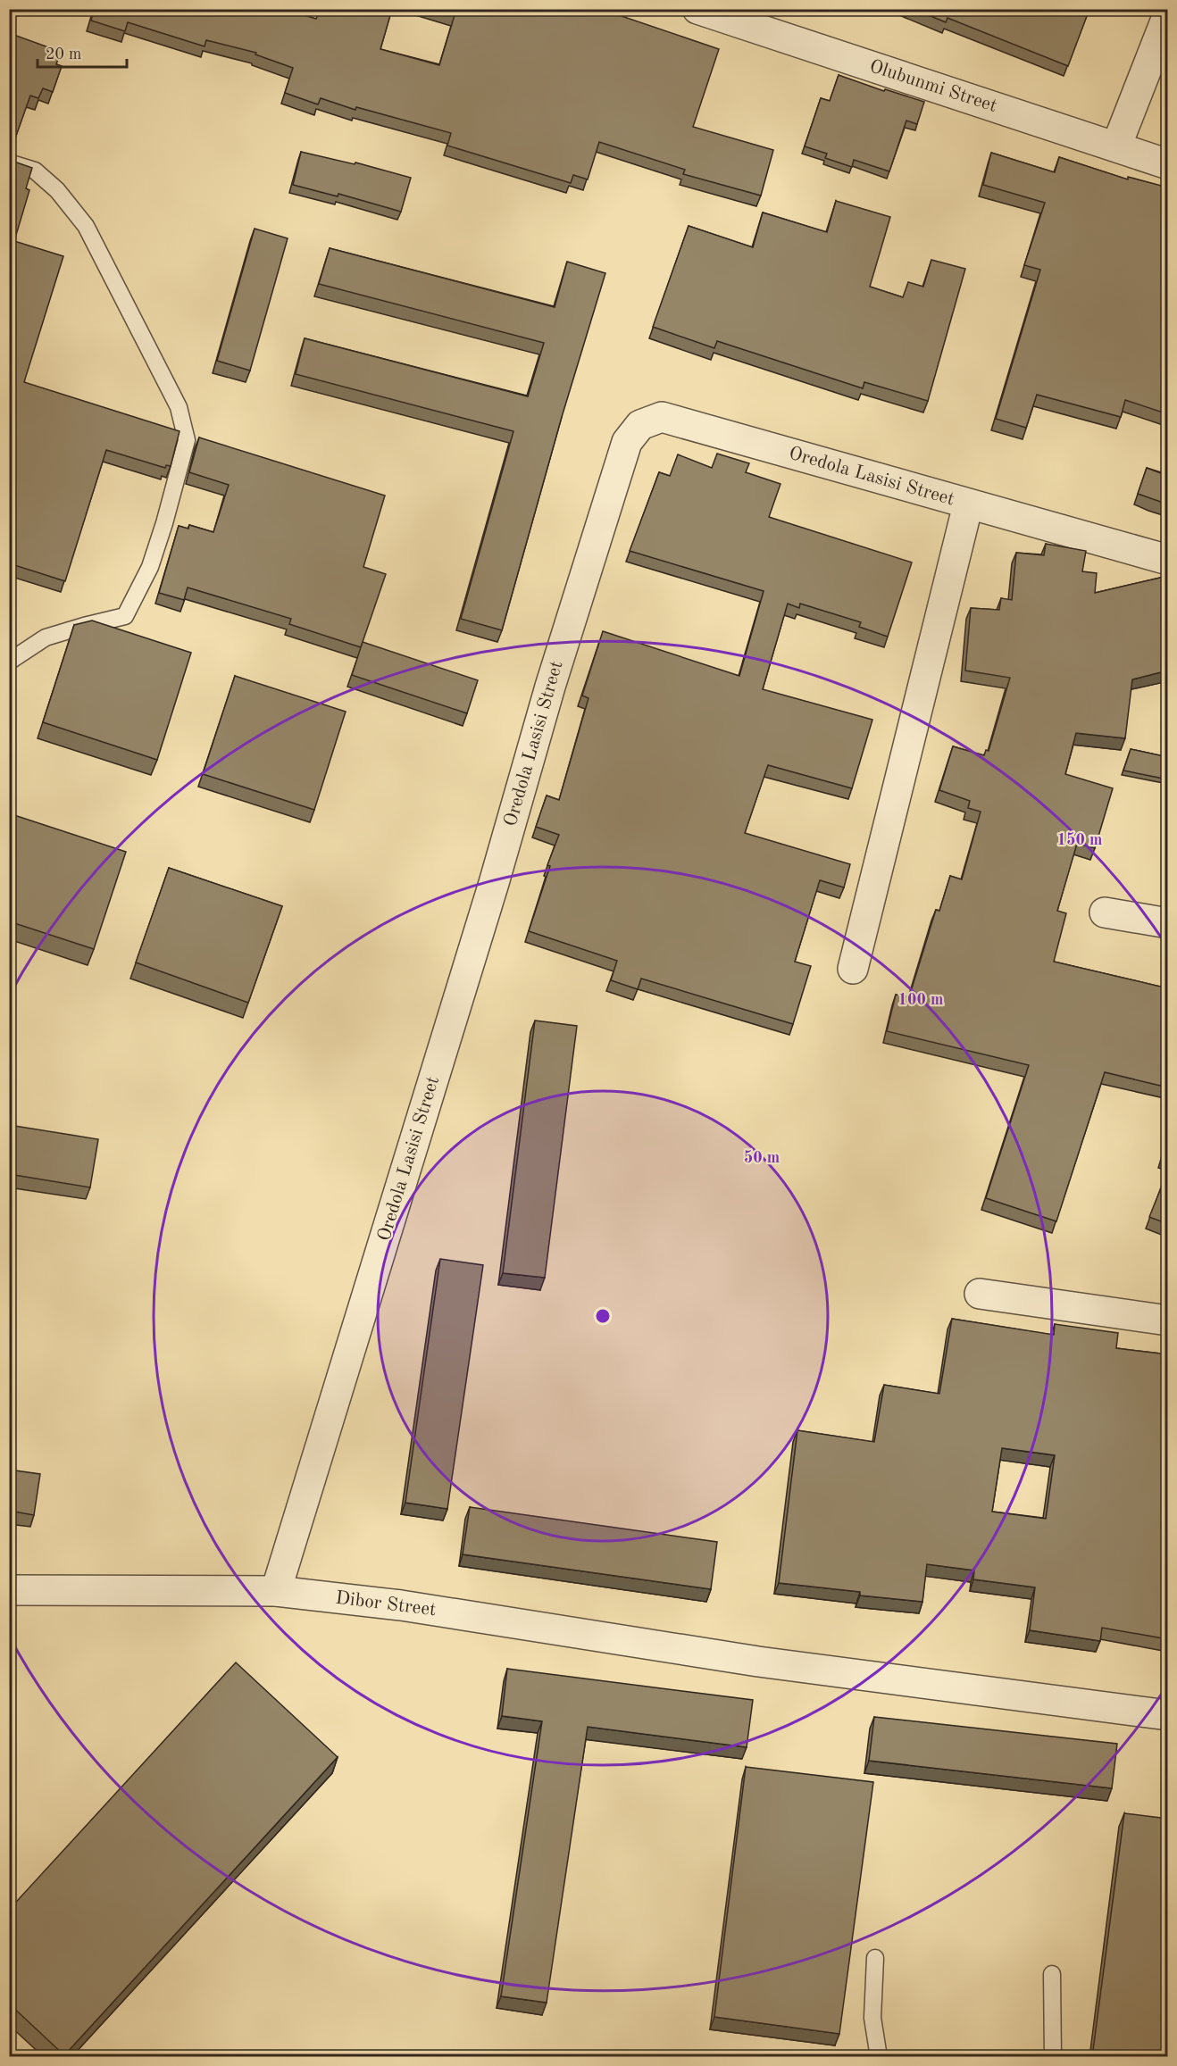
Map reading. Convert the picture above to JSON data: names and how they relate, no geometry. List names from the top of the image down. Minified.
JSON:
{"streets":{"street":["Olubunmi Street","Oredola Lasisi Street","Dibor Street"]},"crossings":[["Oredola Lasisi Street","Dibor Street"]],"scale_bar":"20 m","rings":["150 m","100 m","50 m"]}
